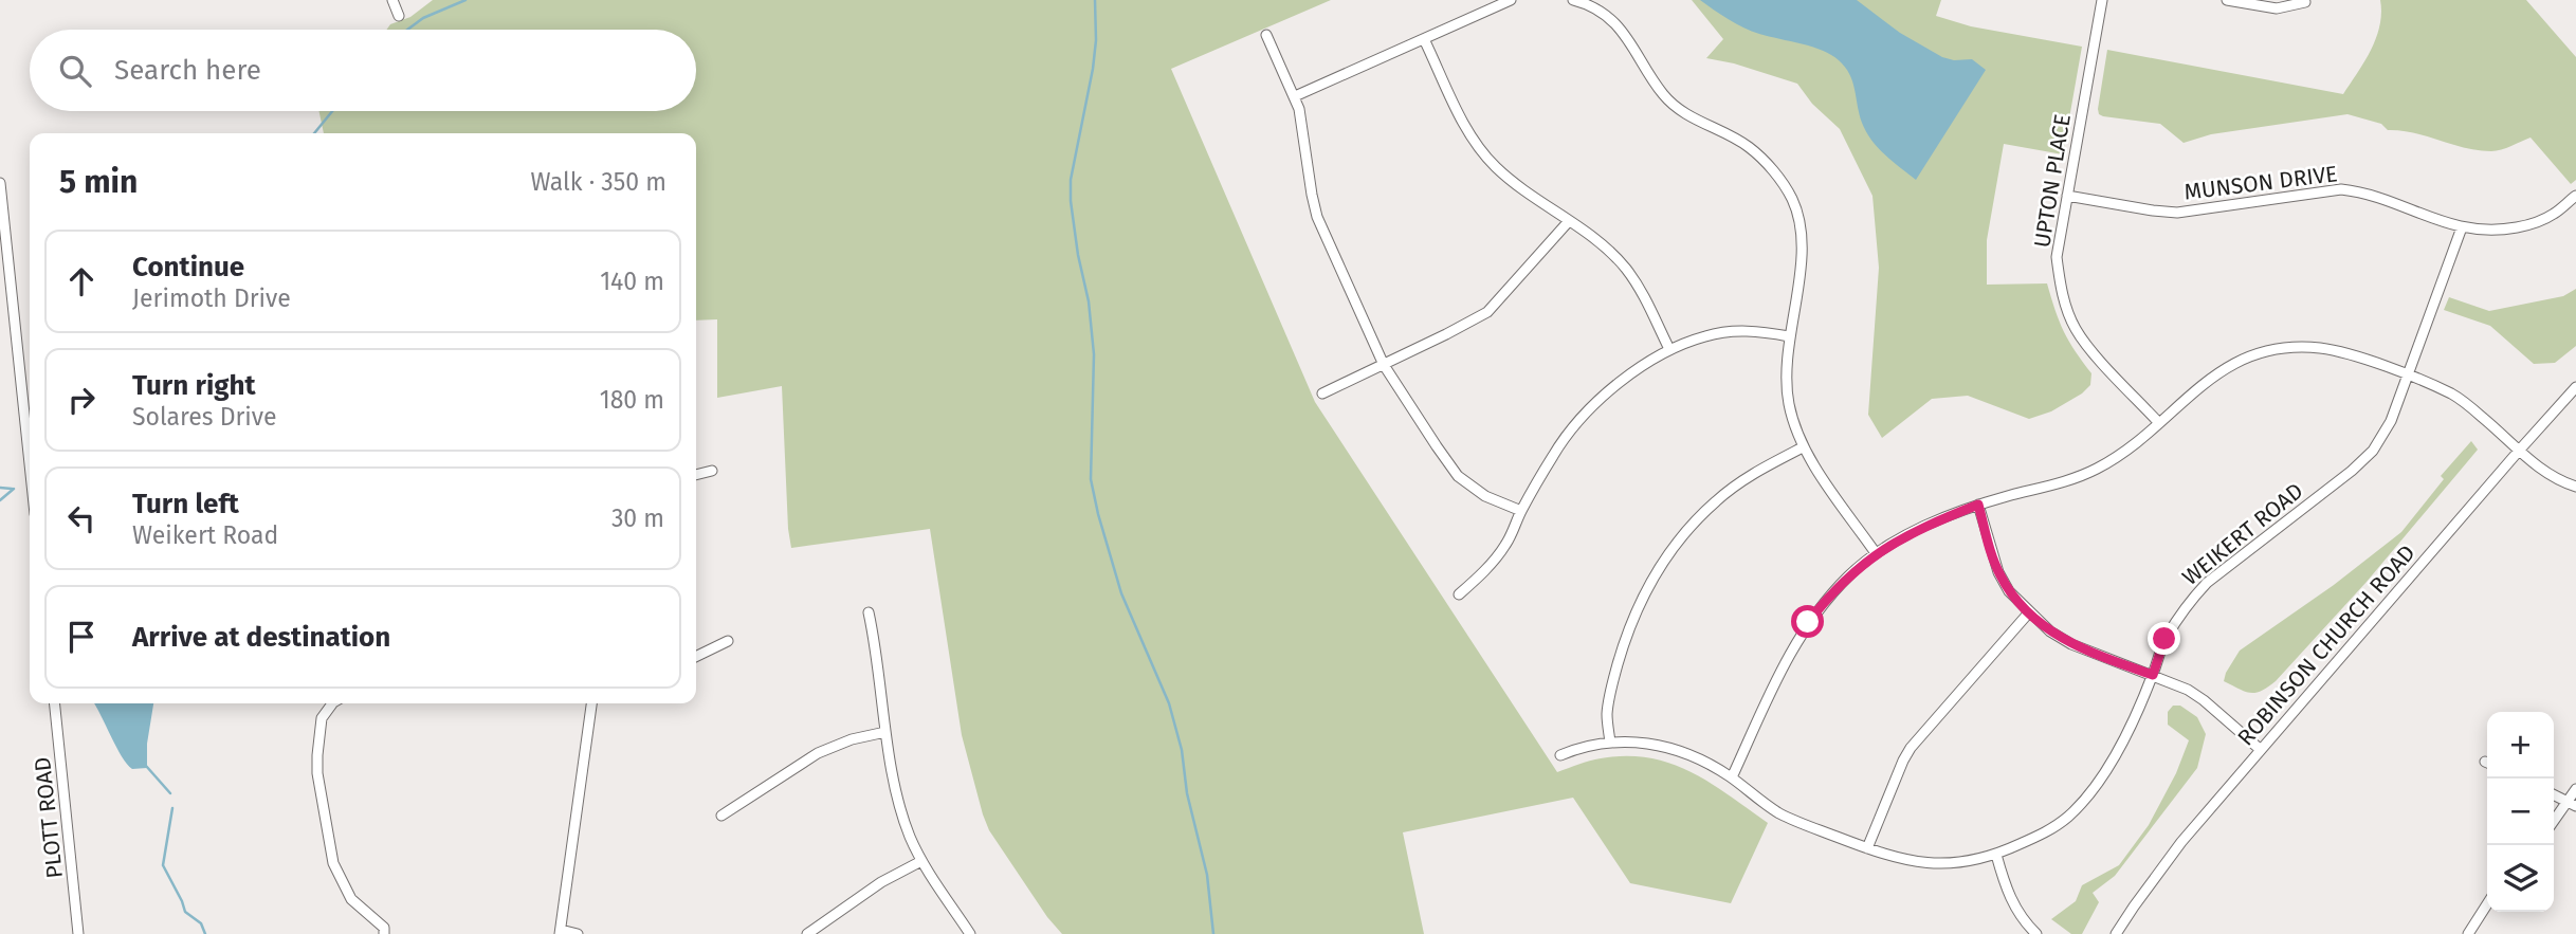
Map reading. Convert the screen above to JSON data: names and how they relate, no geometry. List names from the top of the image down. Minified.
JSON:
{"streets":{"street":["UPTON PLACE","MUNSON DRIVE","WEIKERT ROAD","ROBINSON CHURCH ROAD","PLOTT ROAD"]},"crossings":[["UPTON PLACE","MUNSON DRIVE"],["MUNSON DRIVE","WEIKERT ROAD"]],"page":{"search":"Search here","heading":["5 min","Walk · 350 m"],"list":[["Continue","Jerimoth Drive","140 m"],["Turn right","Solares Drive","180 m"],["Turn left","Weikert Road","30 m"],"Arrive at destination"],"map_buttons":["+","−"]}}
